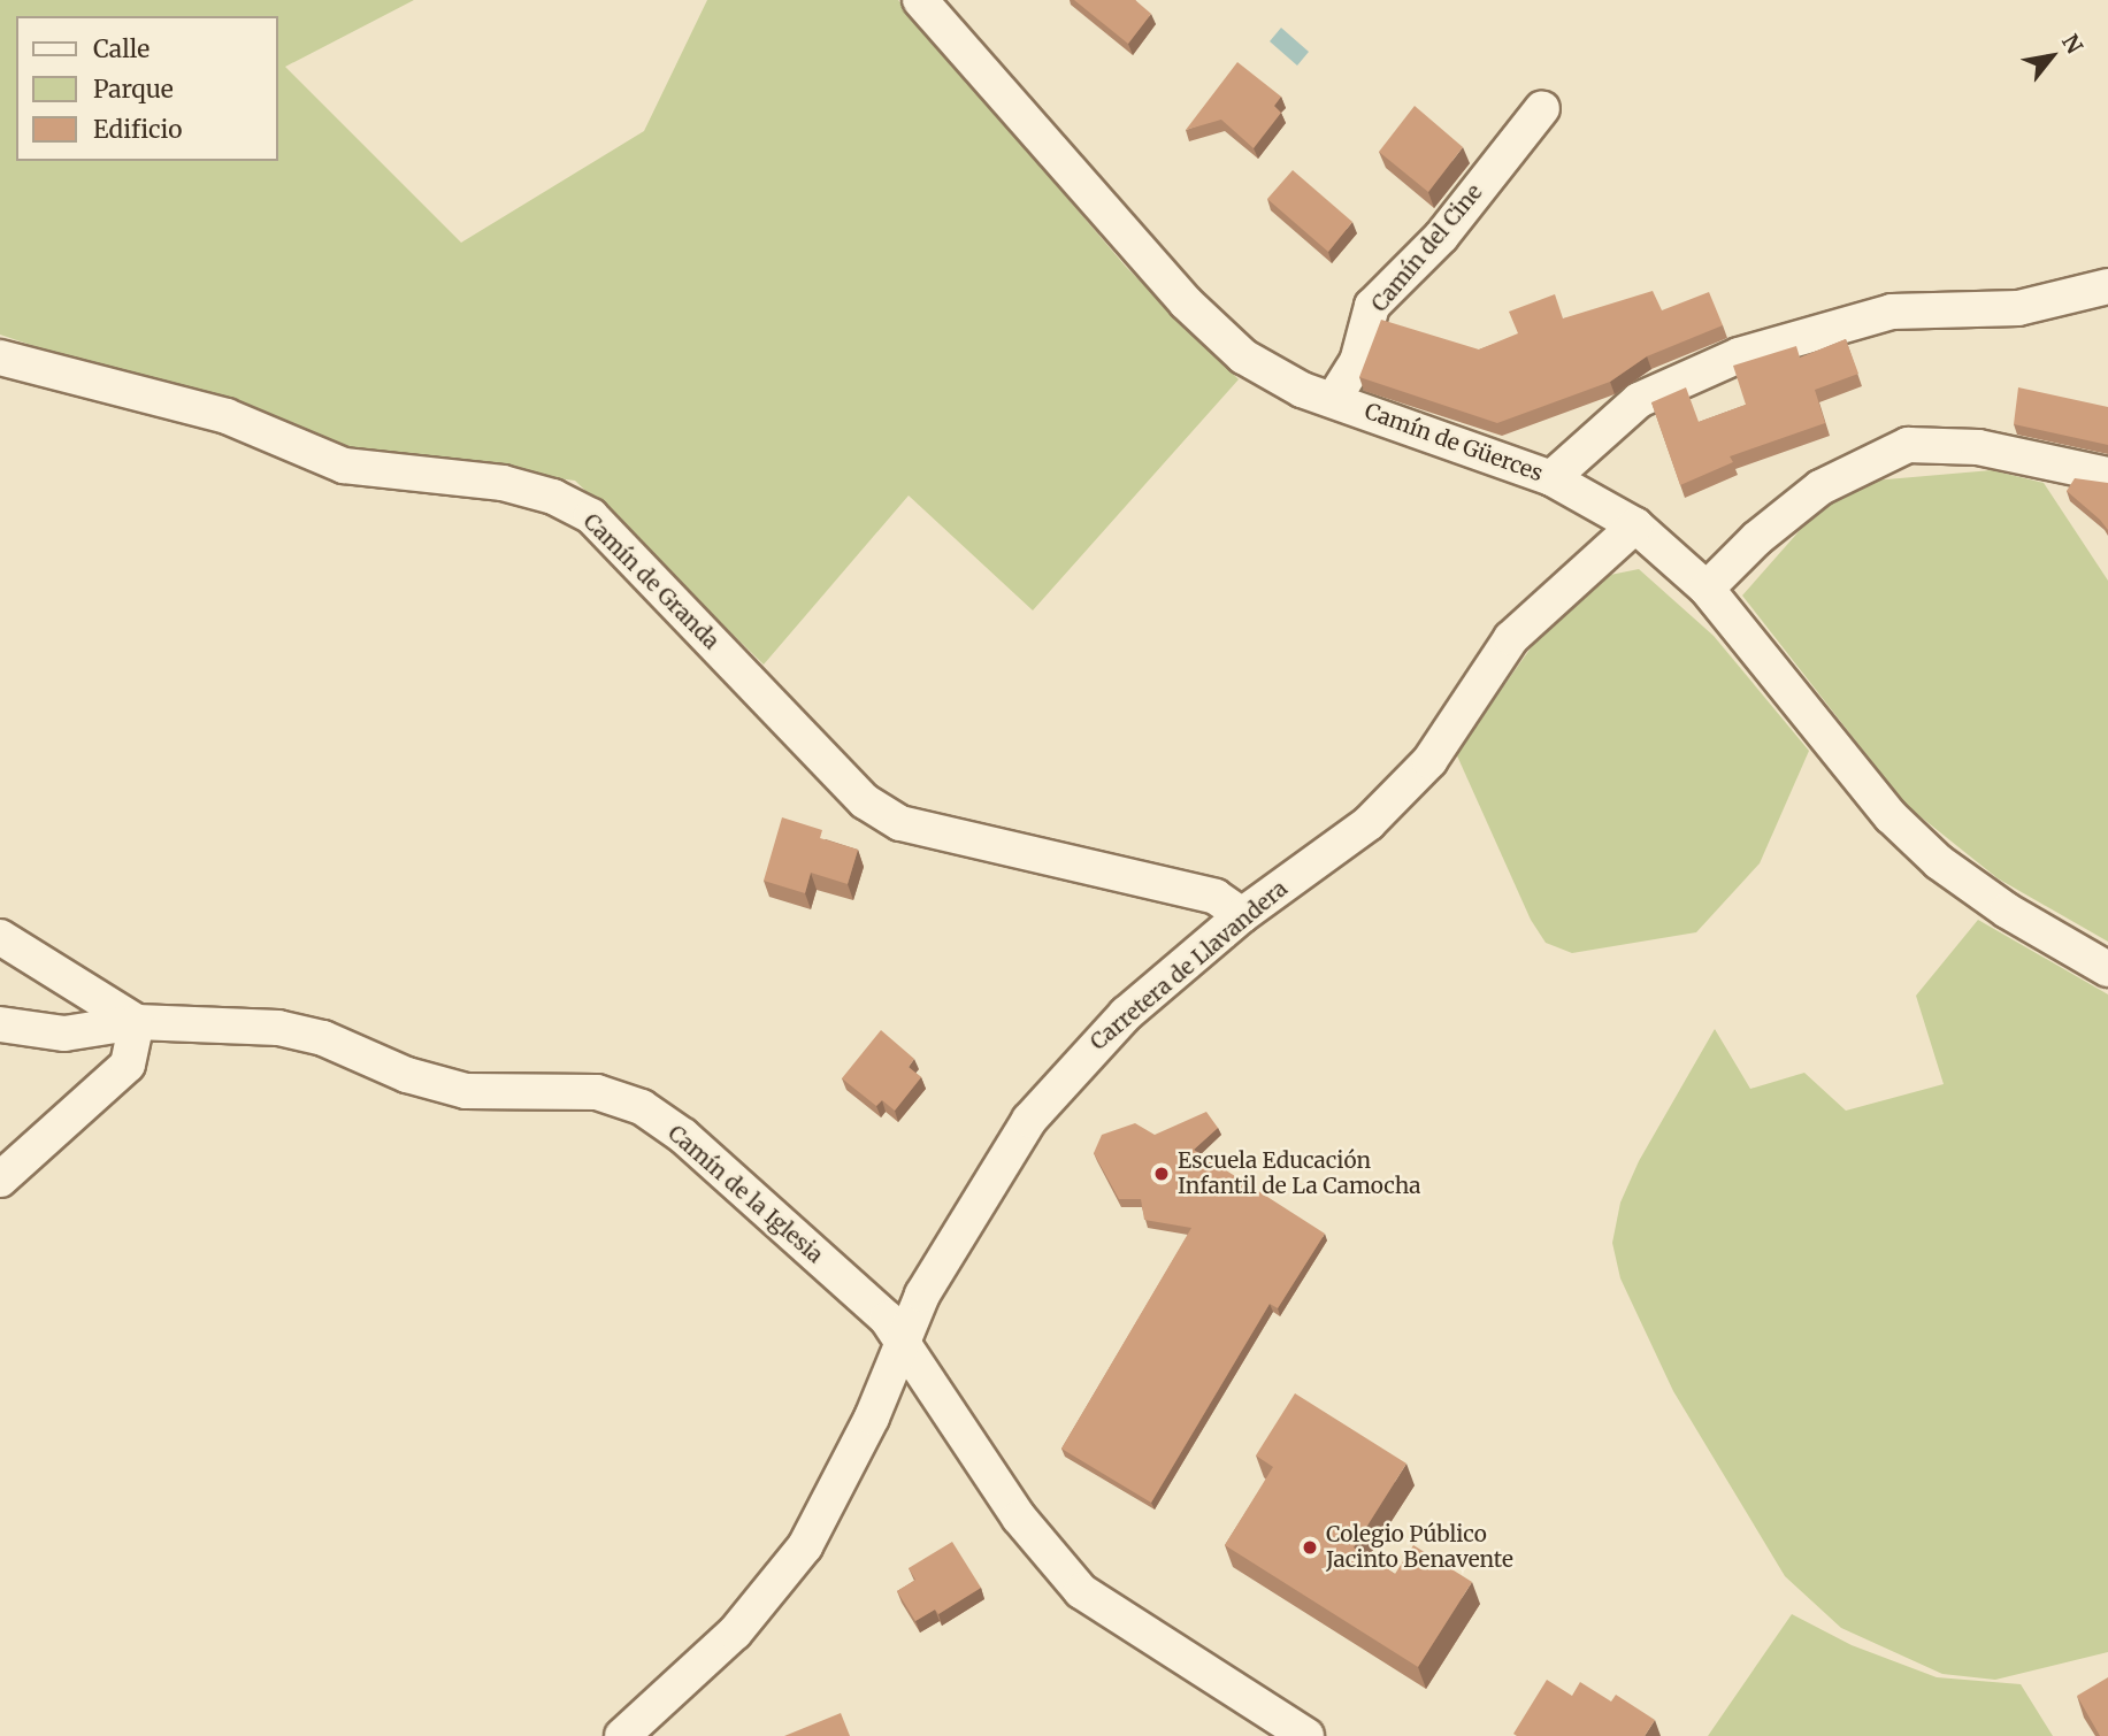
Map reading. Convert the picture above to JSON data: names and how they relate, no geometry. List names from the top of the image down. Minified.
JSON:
{"streets":{"street":["Camín del Cine","Camín de Güerces","Camín de Granda","Carretera de Llavandera","Camín de la Iglesia"]},"crossings":[["Camín del Cine","Camín de Güerces"],["Camín de Güerces","Carretera de Llavandera"],["Camín de Granda","Carretera de Llavandera"],["Carretera de Llavandera","Camín de la Iglesia"]],"places":["Escuela Educación Infantil de La Camocha","Colegio Público Jacinto Benavente"],"legend":["Calle","Parque","Edificio"],"north":"top right"}
